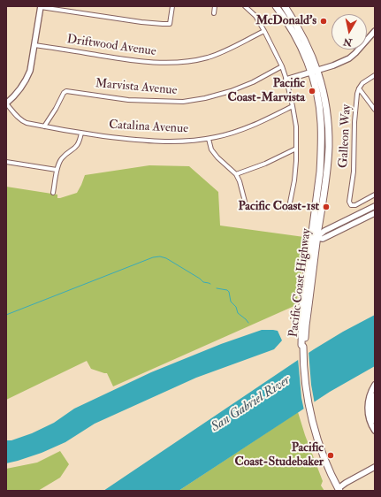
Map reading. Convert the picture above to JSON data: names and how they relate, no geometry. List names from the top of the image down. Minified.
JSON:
{"streets":{"highway":["Pacific Coast Highway"],"street":["Driftwood Avenue","Marvista Avenue","Catalina Avenue","Galleon Way"]},"crossings":[["Marvista Avenue","Catalina Avenue"]],"water":["San Gabriel River"],"places":["McDonald's","Pacific Coast-Marvista","Pacific Coast-1st","Pacific Coast-Studebaker"],"north":"bottom"}
